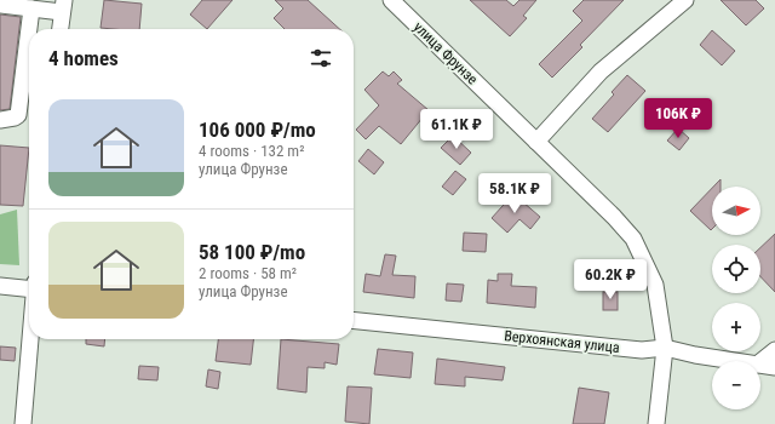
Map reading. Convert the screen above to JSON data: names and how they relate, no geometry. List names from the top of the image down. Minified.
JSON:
{"streets":{"street":["улица Фрунзе","Верхоянская улица"]},"crossings":[["улица Фрунзе","Верхоянская улица"]],"north":"right","page":{"heading":"4 homes","list":[{"name":"106 000 ₽/mo","note":"4 rooms · 132 m² · улица Фрунзе"},{"name":"58 100 ₽/mo","note":"2 rooms · 58 m² · улица Фрунзе"}],"price":["106K ₽","61.1K ₽","58.1K ₽","60.2K ₽"],"map_buttons":["+","−"]}}
